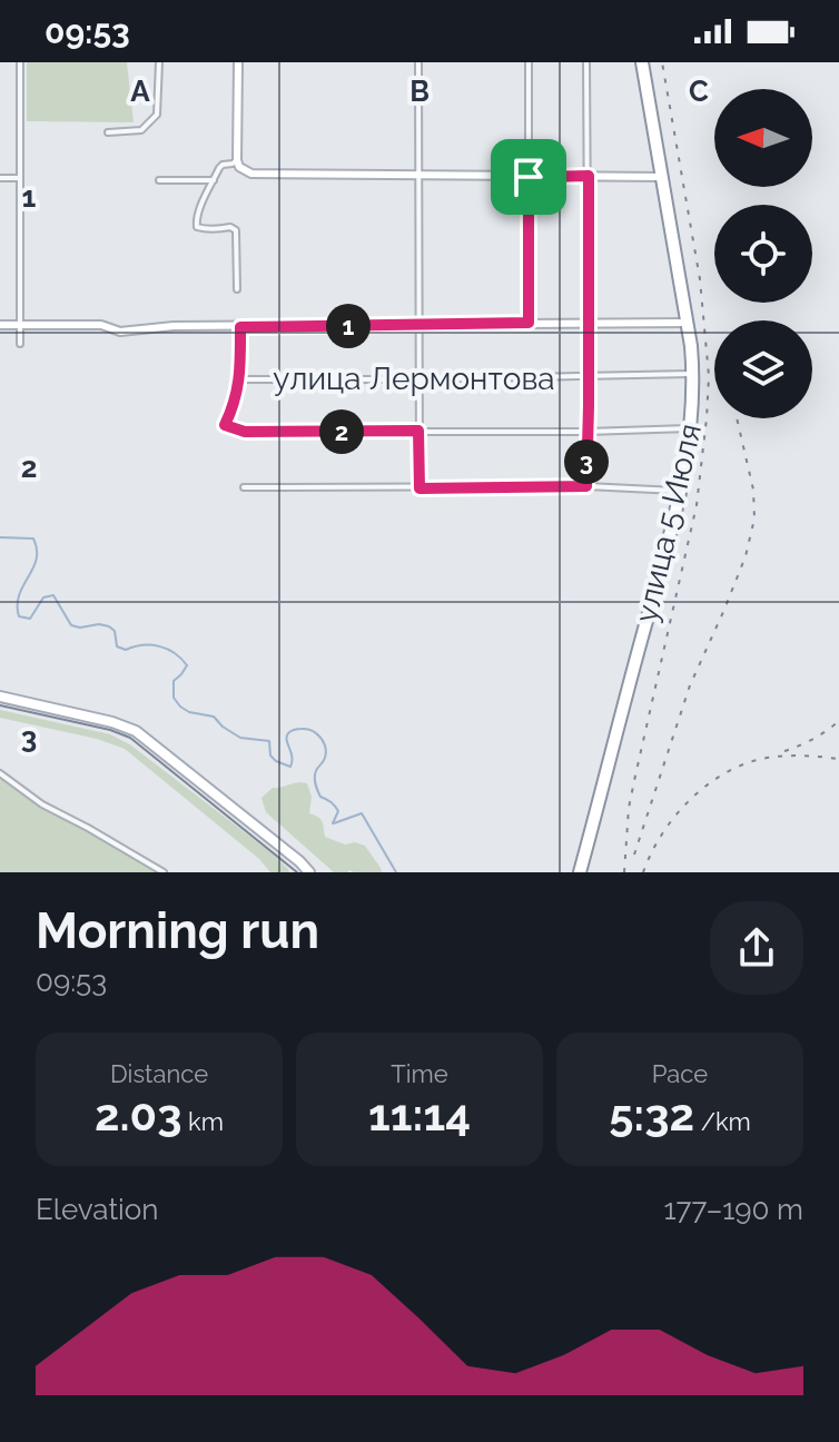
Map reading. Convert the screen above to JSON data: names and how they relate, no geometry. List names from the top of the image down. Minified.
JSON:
{"streets":{"highway":["улица 5 Июля"],"street":["улица Лермонтова"]},"crossings":[["улица Лермонтова","улица 5 Июля"]],"north":"left","page":{"status":"09:53","pins":["1","2","3"],"heading":["Morning run","09:53"],"stats":[["Distance","2.03 km"],["Time","11:14"],["Pace","5:32 /km"]],"chart":["Elevation","177–190 m"]},"grid":{"columns":["A","B","C"],"rows":["1","2","3"]}}
